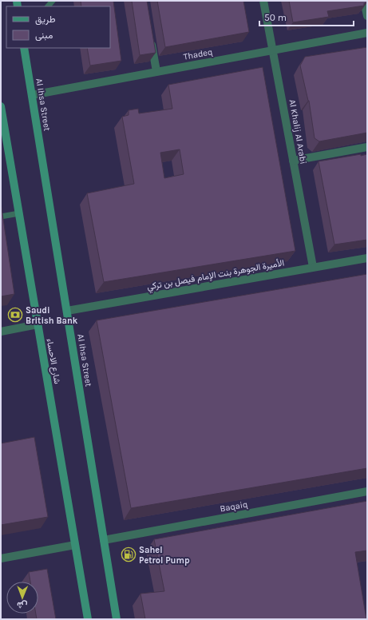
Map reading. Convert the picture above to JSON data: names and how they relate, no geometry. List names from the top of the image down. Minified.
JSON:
{"streets":{"main road":["Al Ihsa Street","شارع الاحساء"],"street":["Thadeq","Al Khalij Al Arabi","الأميرة الجوهرة بنت الإمام فيصل بن تركي","Baqaiq"]},"crossings":[["Thadeq","Al Ihsa Street"],["Thadeq","Al Khalij Al Arabi"],["Al Ihsa Street","الأميرة الجوهرة بنت الإمام فيصل بن تركي"],["Al Ihsa Street","Baqaiq"],["Al Khalij Al Arabi","الأميرة الجوهرة بنت الإمام فيصل بن تركي"]],"places":{"bank":["Saudi British Bank"],"fuel station":["Sahel Petrol Pump"]},"legend":["طريق","مبنى"],"scale_bar":"50 m","north":"bottom"}
